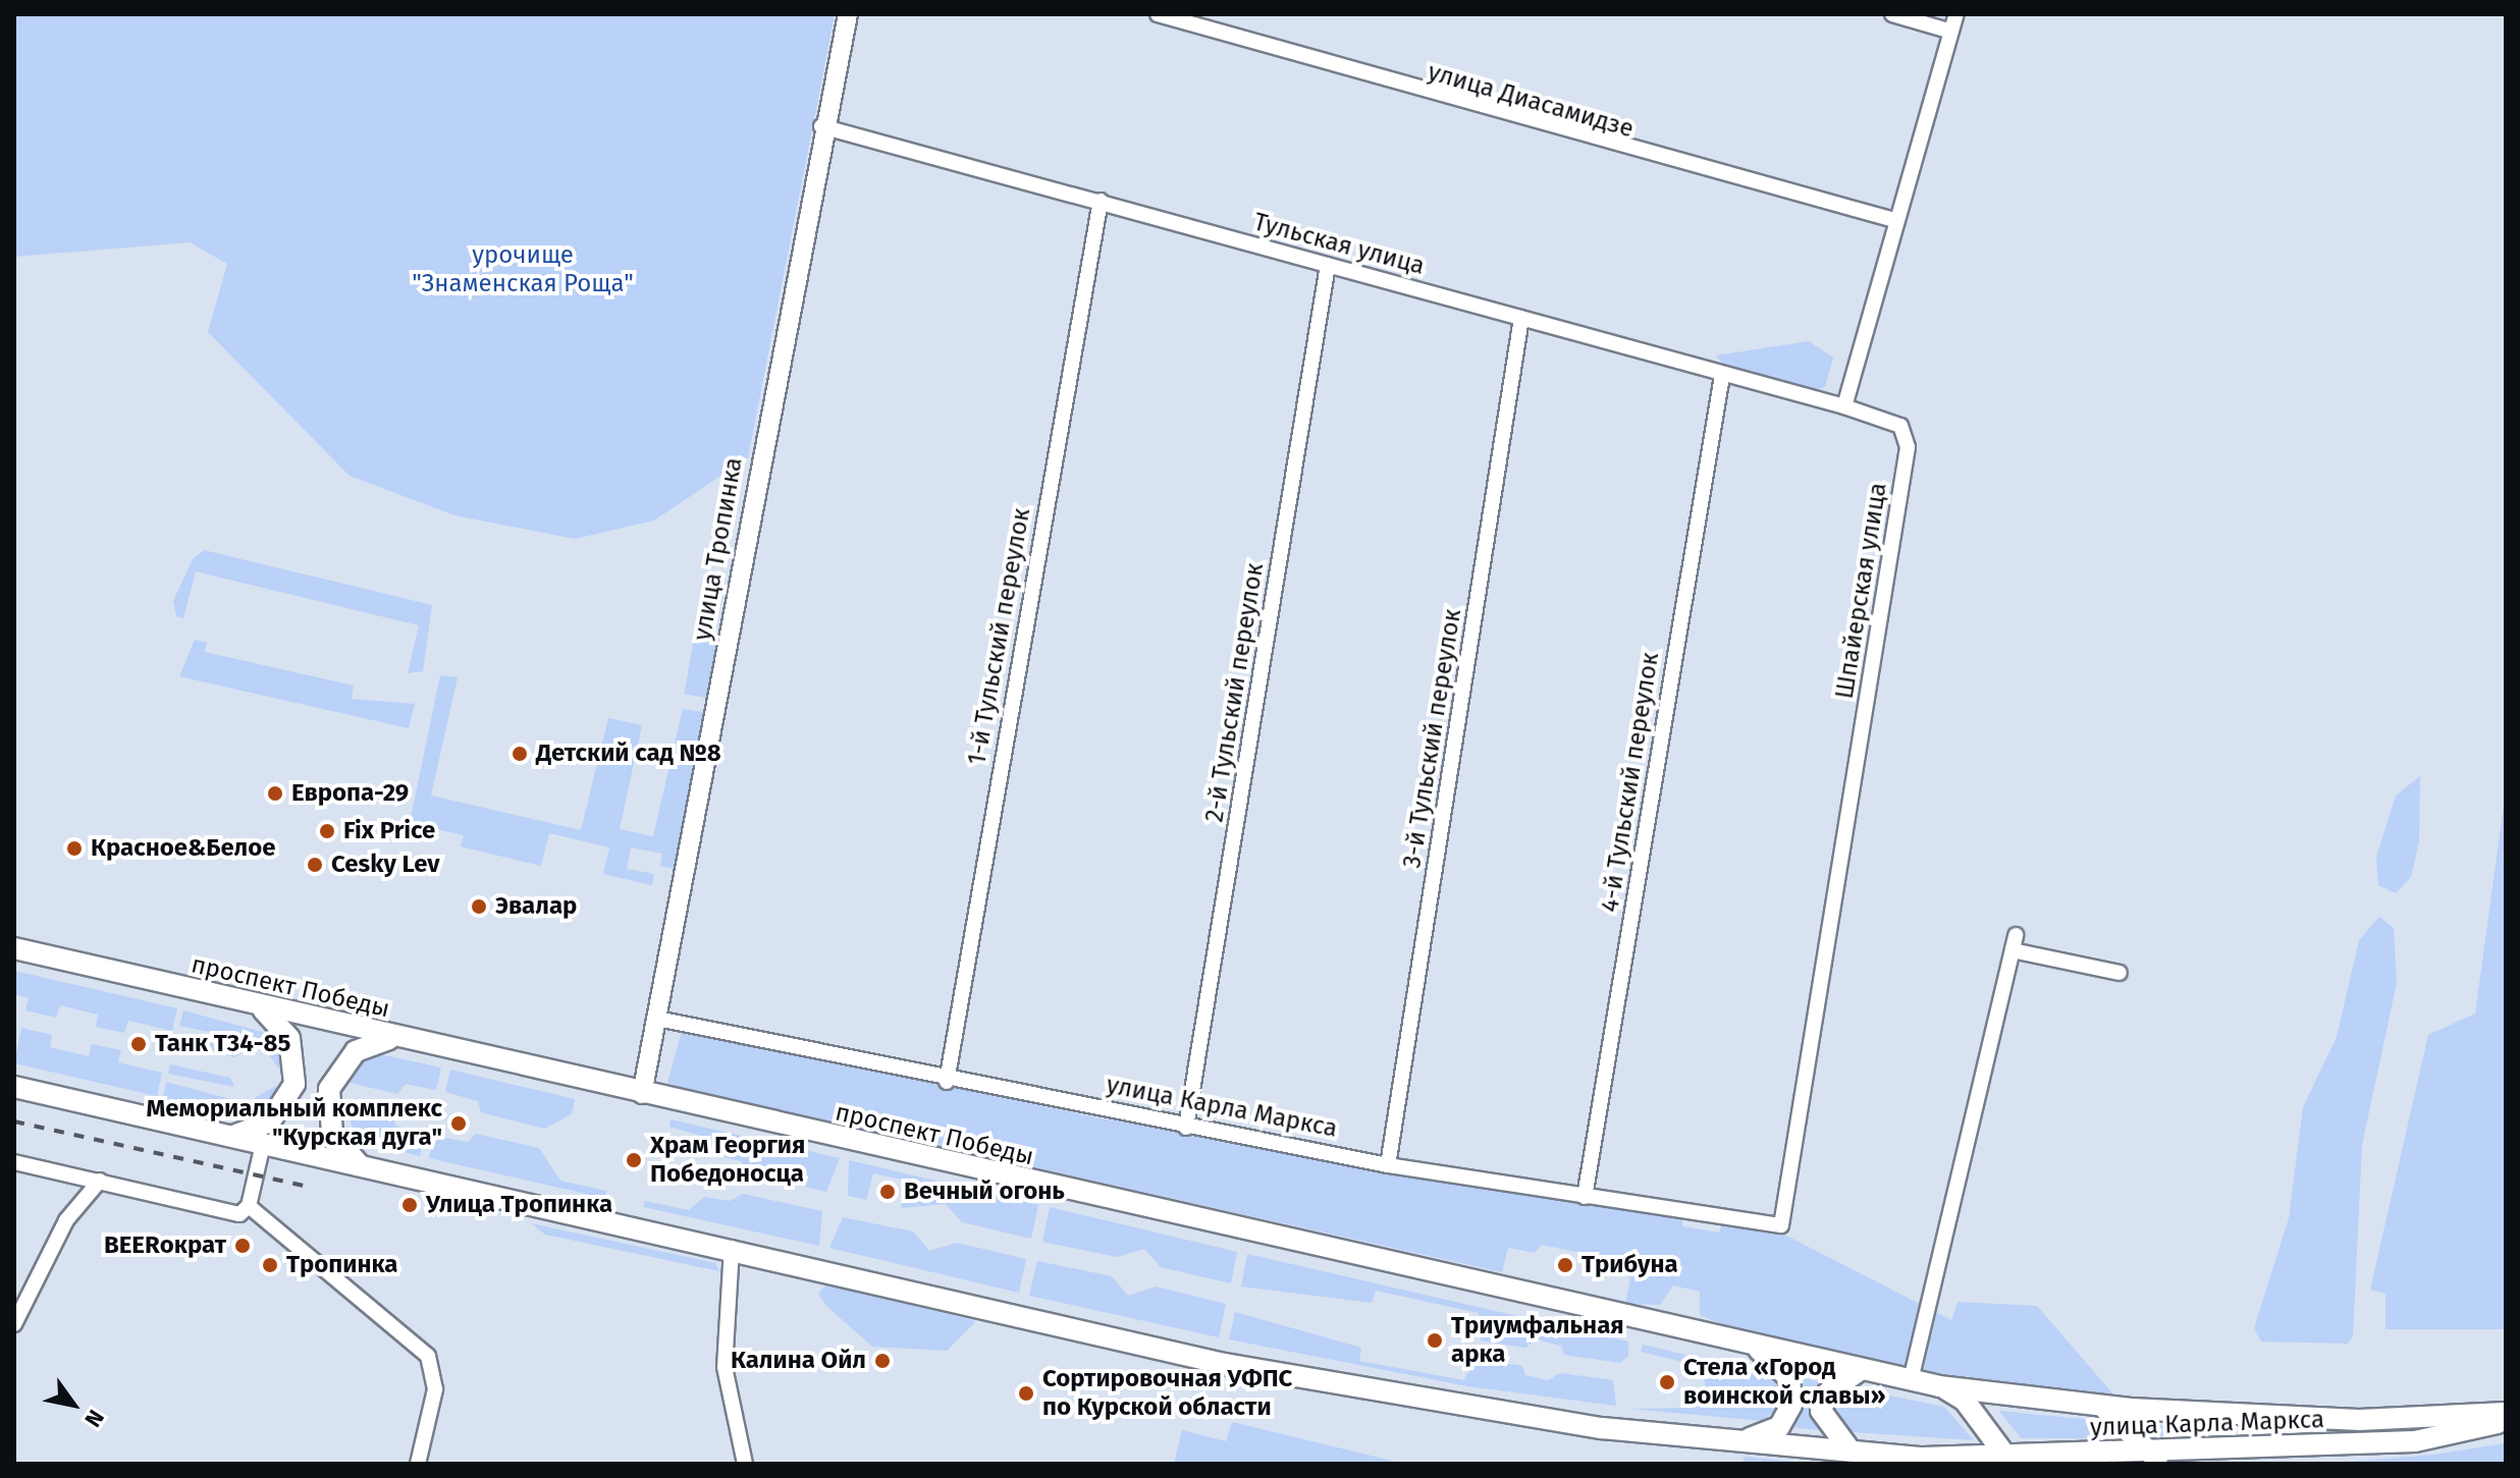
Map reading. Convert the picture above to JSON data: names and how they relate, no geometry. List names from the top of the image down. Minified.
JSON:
{"streets":{"main road":["улица Тропинка","проспект Победы","улица Карла Маркса"],"street":["улица Диасамидзе","Тульская улица","Шпайерская улица","1-й Тульский переулок","2-й Тульский переулок","3-й Тульский переулок","4-й Тульский переулок"]},"crossings":[["Тульская улица","улица Тропинка"],["Тульская улица","Шпайерская улица"],["Тульская улица","1-й Тульский переулок"],["Тульская улица","2-й Тульский переулок"],["Тульская улица","3-й Тульский переулок"],["Тульская улица","4-й Тульский переулок"],["улица Тропинка","проспект Победы"],["улица Тропинка","улица Карла Маркса"],["Шпайерская улица","улица Карла Маркса"],["1-й Тульский переулок","улица Карла Маркса"],["2-й Тульский переулок","улица Карла Маркса"],["3-й Тульский переулок","улица Карла Маркса"],["4-й Тульский переулок","улица Карла Маркса"]],"parks":["урочище \"Знаменская Роща\""],"places":["Детский сад №8","Европа-29","Fix Price","Красное&Белое","Cesky Lev","Эвалар","Танк Т34-85","Мемориальный комплекс \"Курская дуга\"","Храм Георгия Победоносца","Вечный огонь","Улица Тропинка","BEERократ","Тропинка","Трибуна","Триумфальная арка","Калина Ойл","Стела «Город воинской славы»","Сортировочная УФПС по Курской области"],"north":"bottom right"}
